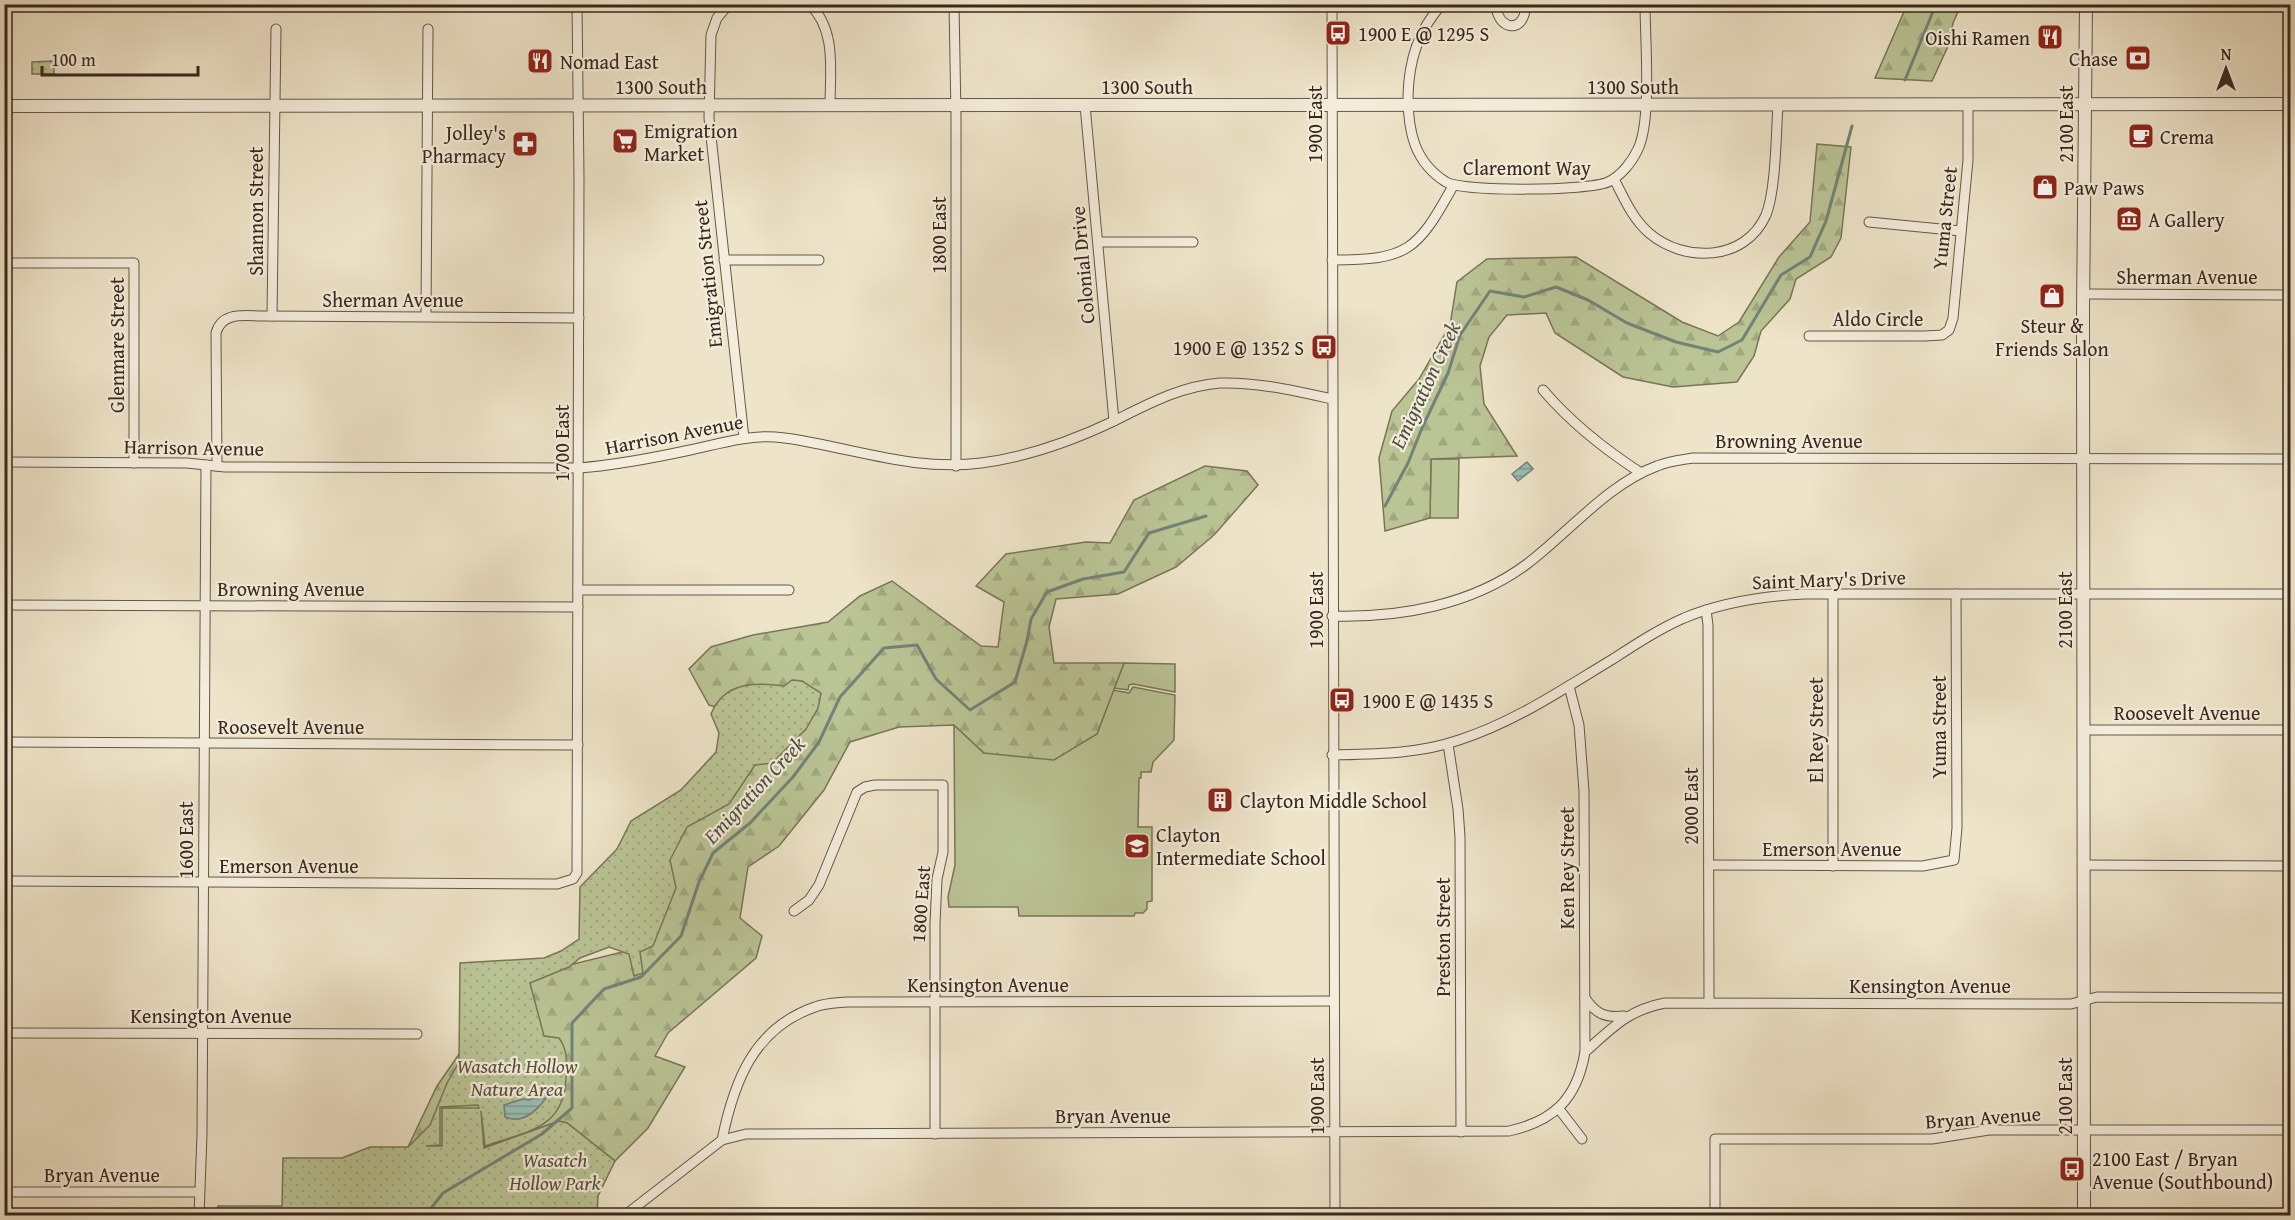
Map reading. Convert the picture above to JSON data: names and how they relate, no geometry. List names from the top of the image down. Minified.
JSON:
{"streets":{"street":["1300 South","1900 East","2100 East","Claremont Way","Shannon Street","Yuma Street","1800 East","Colonial Drive","Emigration Street","Sherman Avenue","Aldo Circle","Glenmare Street","Harrison Avenue","Browning Avenue","1700 East","Saint Mary's Drive","Roosevelt Avenue","El Rey Street","2000 East","1600 East","Emerson Avenue","Ken Rey Street","Preston Street","Kensington Avenue","Bryan Avenue"]},"crossings":[["1300 South","1900 East"],["1300 South","2100 East"],["1300 South","Claremont Way"],["1300 South","Shannon Street"],["1300 South","Yuma Street"],["1300 South","1800 East"],["1300 South","Colonial Drive"],["1300 South","Emigration Street"],["1300 South","1700 East"],["1900 East","Harrison Avenue"],["1900 East","Browning Avenue"],["1900 East","Saint Mary's Drive"],["1900 East","Kensington Avenue"],["1900 East","Bryan Avenue"],["2100 East","Sherman Avenue"],["2100 East","Browning Avenue"],["2100 East","Saint Mary's Drive"],["2100 East","Roosevelt Avenue"],["2100 East","Kensington Avenue"],["2100 East","Bryan Avenue"],["Shannon Street","Sherman Avenue"],["Yuma Street","Aldo Circle"],["Yuma Street","Saint Mary's Drive"],["Yuma Street","Emerson Avenue"],["1800 East","Harrison Avenue"],["1800 East","Kensington Avenue"],["1800 East","Bryan Avenue"],["Colonial Drive","Harrison Avenue"],["Emigration Street","Harrison Avenue"],["Sherman Avenue","Harrison Avenue"],["Sherman Avenue","1700 East"],["Glenmare Street","Harrison Avenue"],["Harrison Avenue","1700 East"],["Harrison Avenue","1600 East"],["Browning Avenue","1700 East"],["Browning Avenue","1600 East"],["1700 East","Roosevelt Avenue"],["1700 East","Emerson Avenue"],["Saint Mary's Drive","El Rey Street"],["Saint Mary's Drive","2000 East"],["Saint Mary's Drive","Ken Rey Street"],["Saint Mary's Drive","Preston Street"],["Roosevelt Avenue","1600 East"],["El Rey Street","Emerson Avenue"],["2000 East","Emerson Avenue"],["2000 East","Kensington Avenue"],["1600 East","Emerson Avenue"],["1600 East","Kensington Avenue"],["1600 East","Bryan Avenue"],["Ken Rey Street","Kensington Avenue"],["Ken Rey Street","Bryan Avenue"],["Preston Street","Bryan Avenue"],["Kensington Avenue","Bryan Avenue"]],"water":["Emigration Creek"],"parks":["Wasatch Hollow Nature Area","Wasatch Hollow Park"],"places":{"bus stop":["1900 E @ 1295 S","1900 E @ 1352 S","1900 E @ 1435 S","2100 East / Bryan Avenue (Southbound)"],"restaurant":["Oishi Ramen","Nomad East"],"bank":["Chase"],"cafe":["Crema"],"supermarket":["Emigration Market"],"pharmacy":["Jolley's Pharmacy"],"shop":["Paw Paws","Steur & Friends Salon"],"museum":["A Gallery"],"building":["Clayton Middle School"],"school or university":["Clayton Intermediate School"]},"scale_bar":"100 m","north":"top"}
